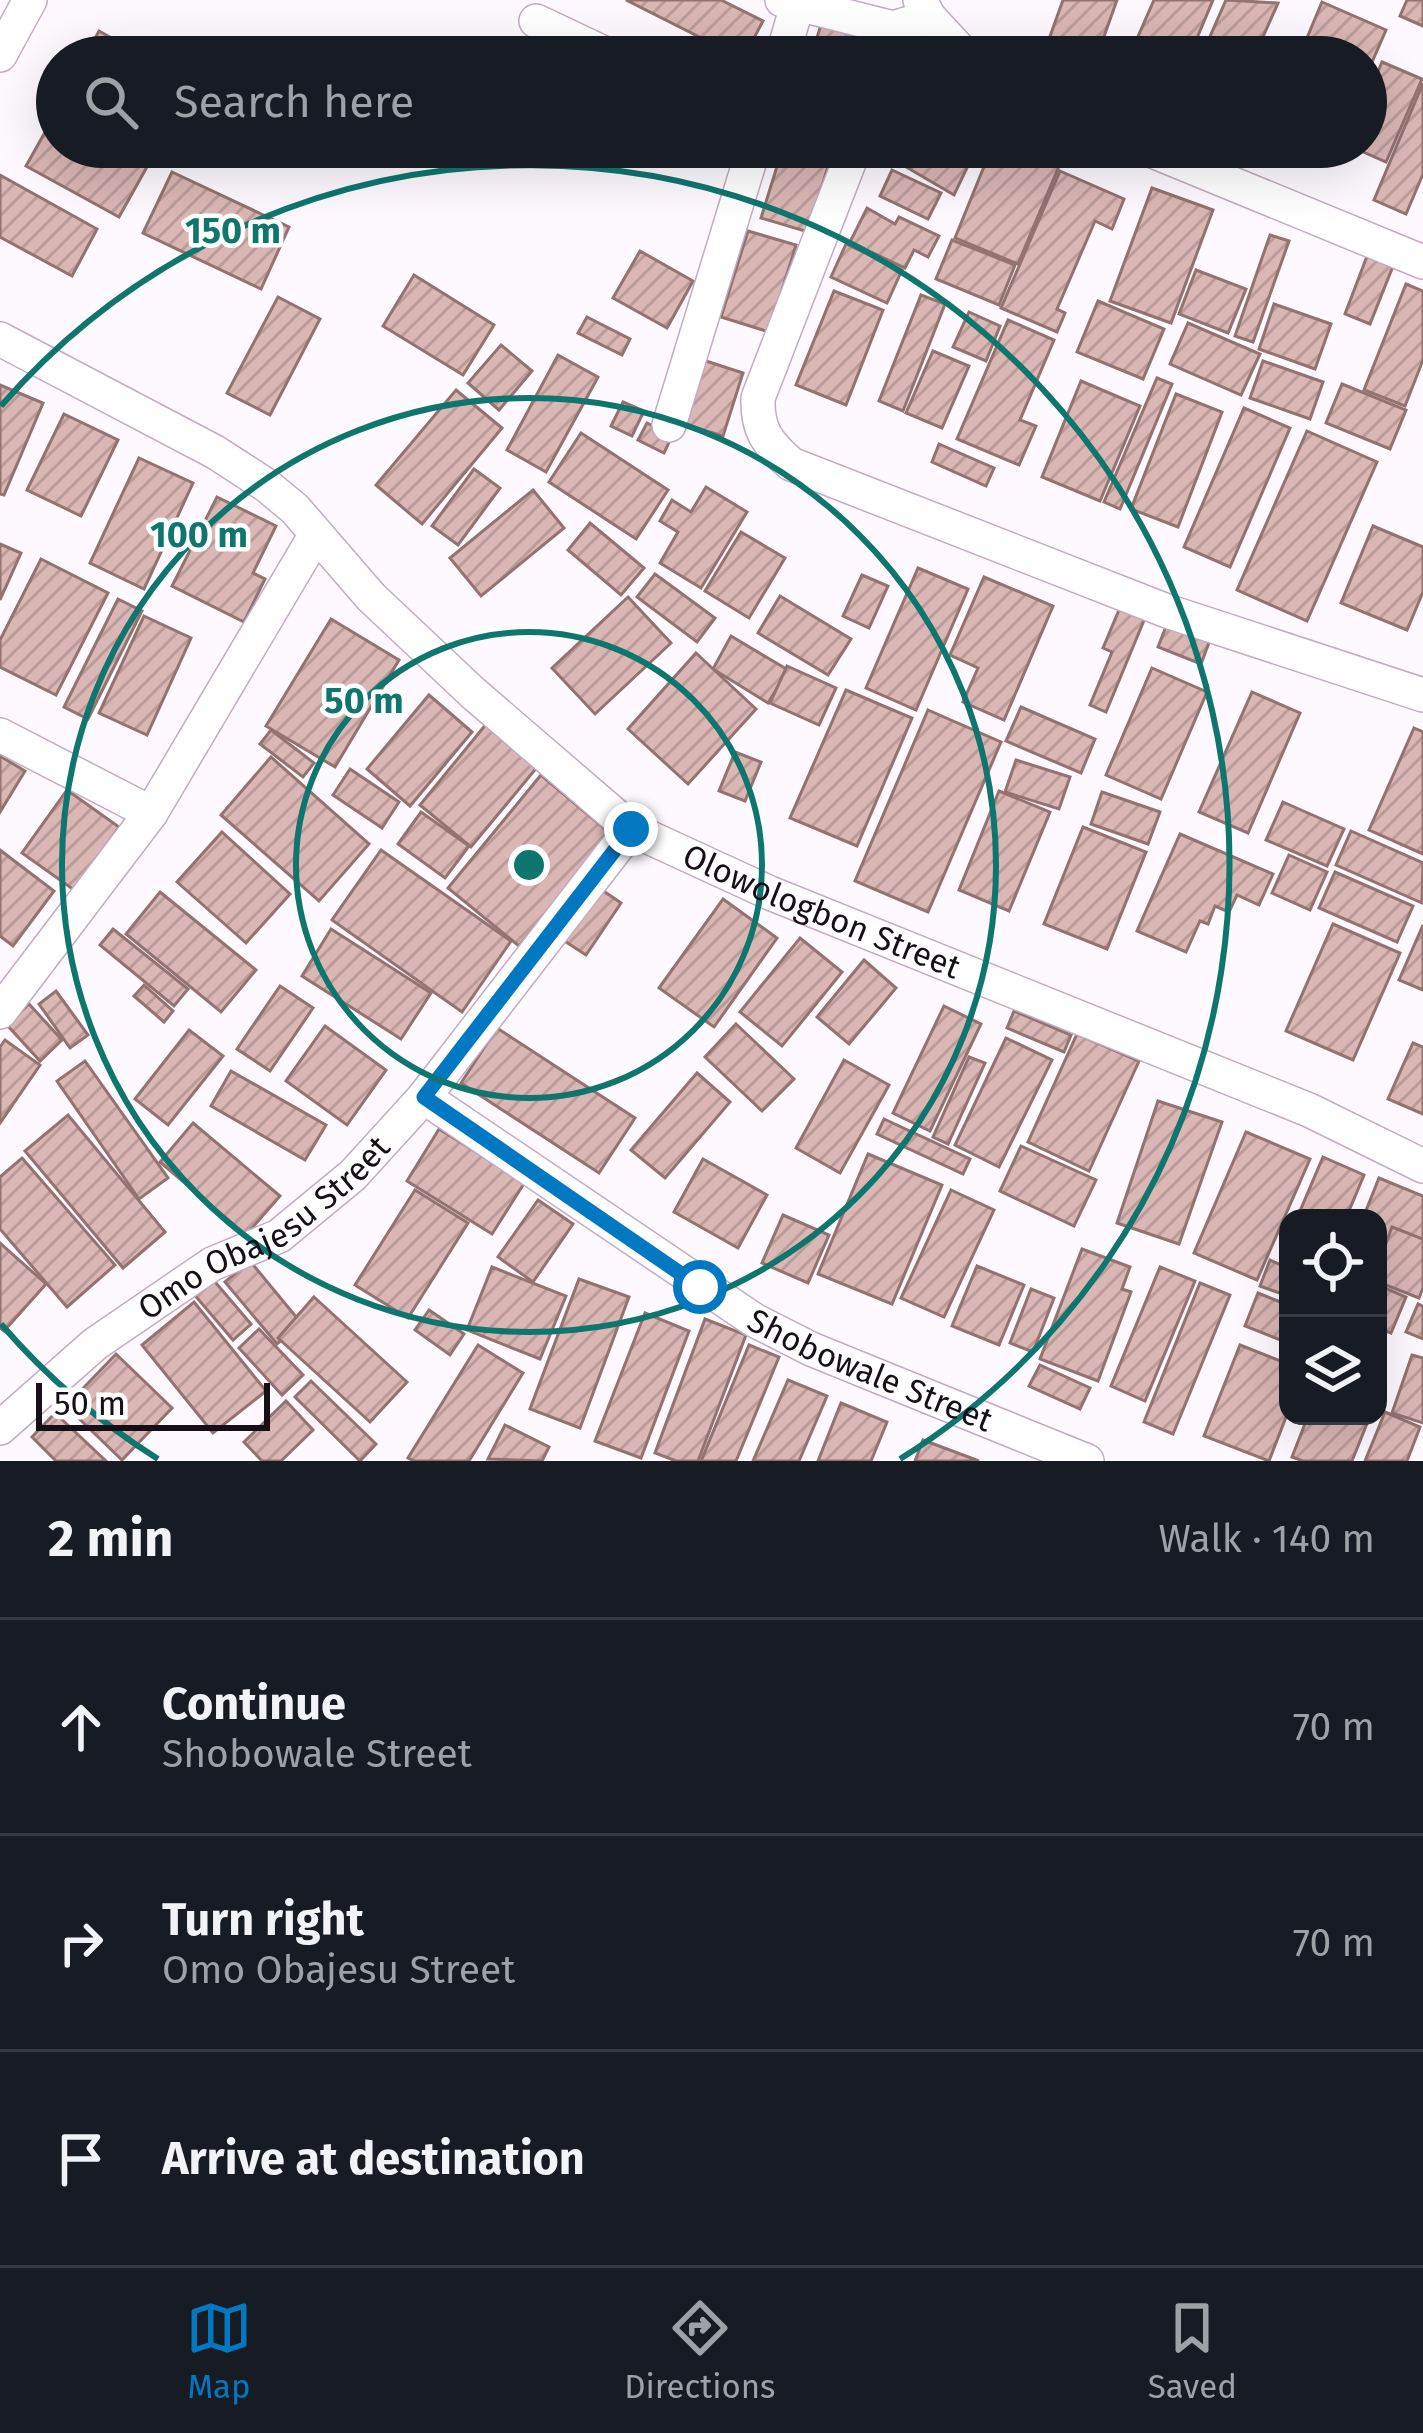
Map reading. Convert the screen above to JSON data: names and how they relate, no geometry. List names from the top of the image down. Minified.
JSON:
{"streets":{"street":["Olowologbon Street","Omo Obajesu Street","Shobowale Street"]},"crossings":[["Olowologbon Street","Omo Obajesu Street"],["Omo Obajesu Street","Shobowale Street"]],"scale_bar":"50 m","page":{"search":"Search here","scale":"50 m","heading":["2 min","Walk · 140 m"],"list":[["Continue","Shobowale Street","70 m"],["Turn right","Omo Obajesu Street","70 m"],"Arrive at destination"],"nav":["Map","Directions","Saved"]},"rings":["150 m","100 m","50 m"]}
